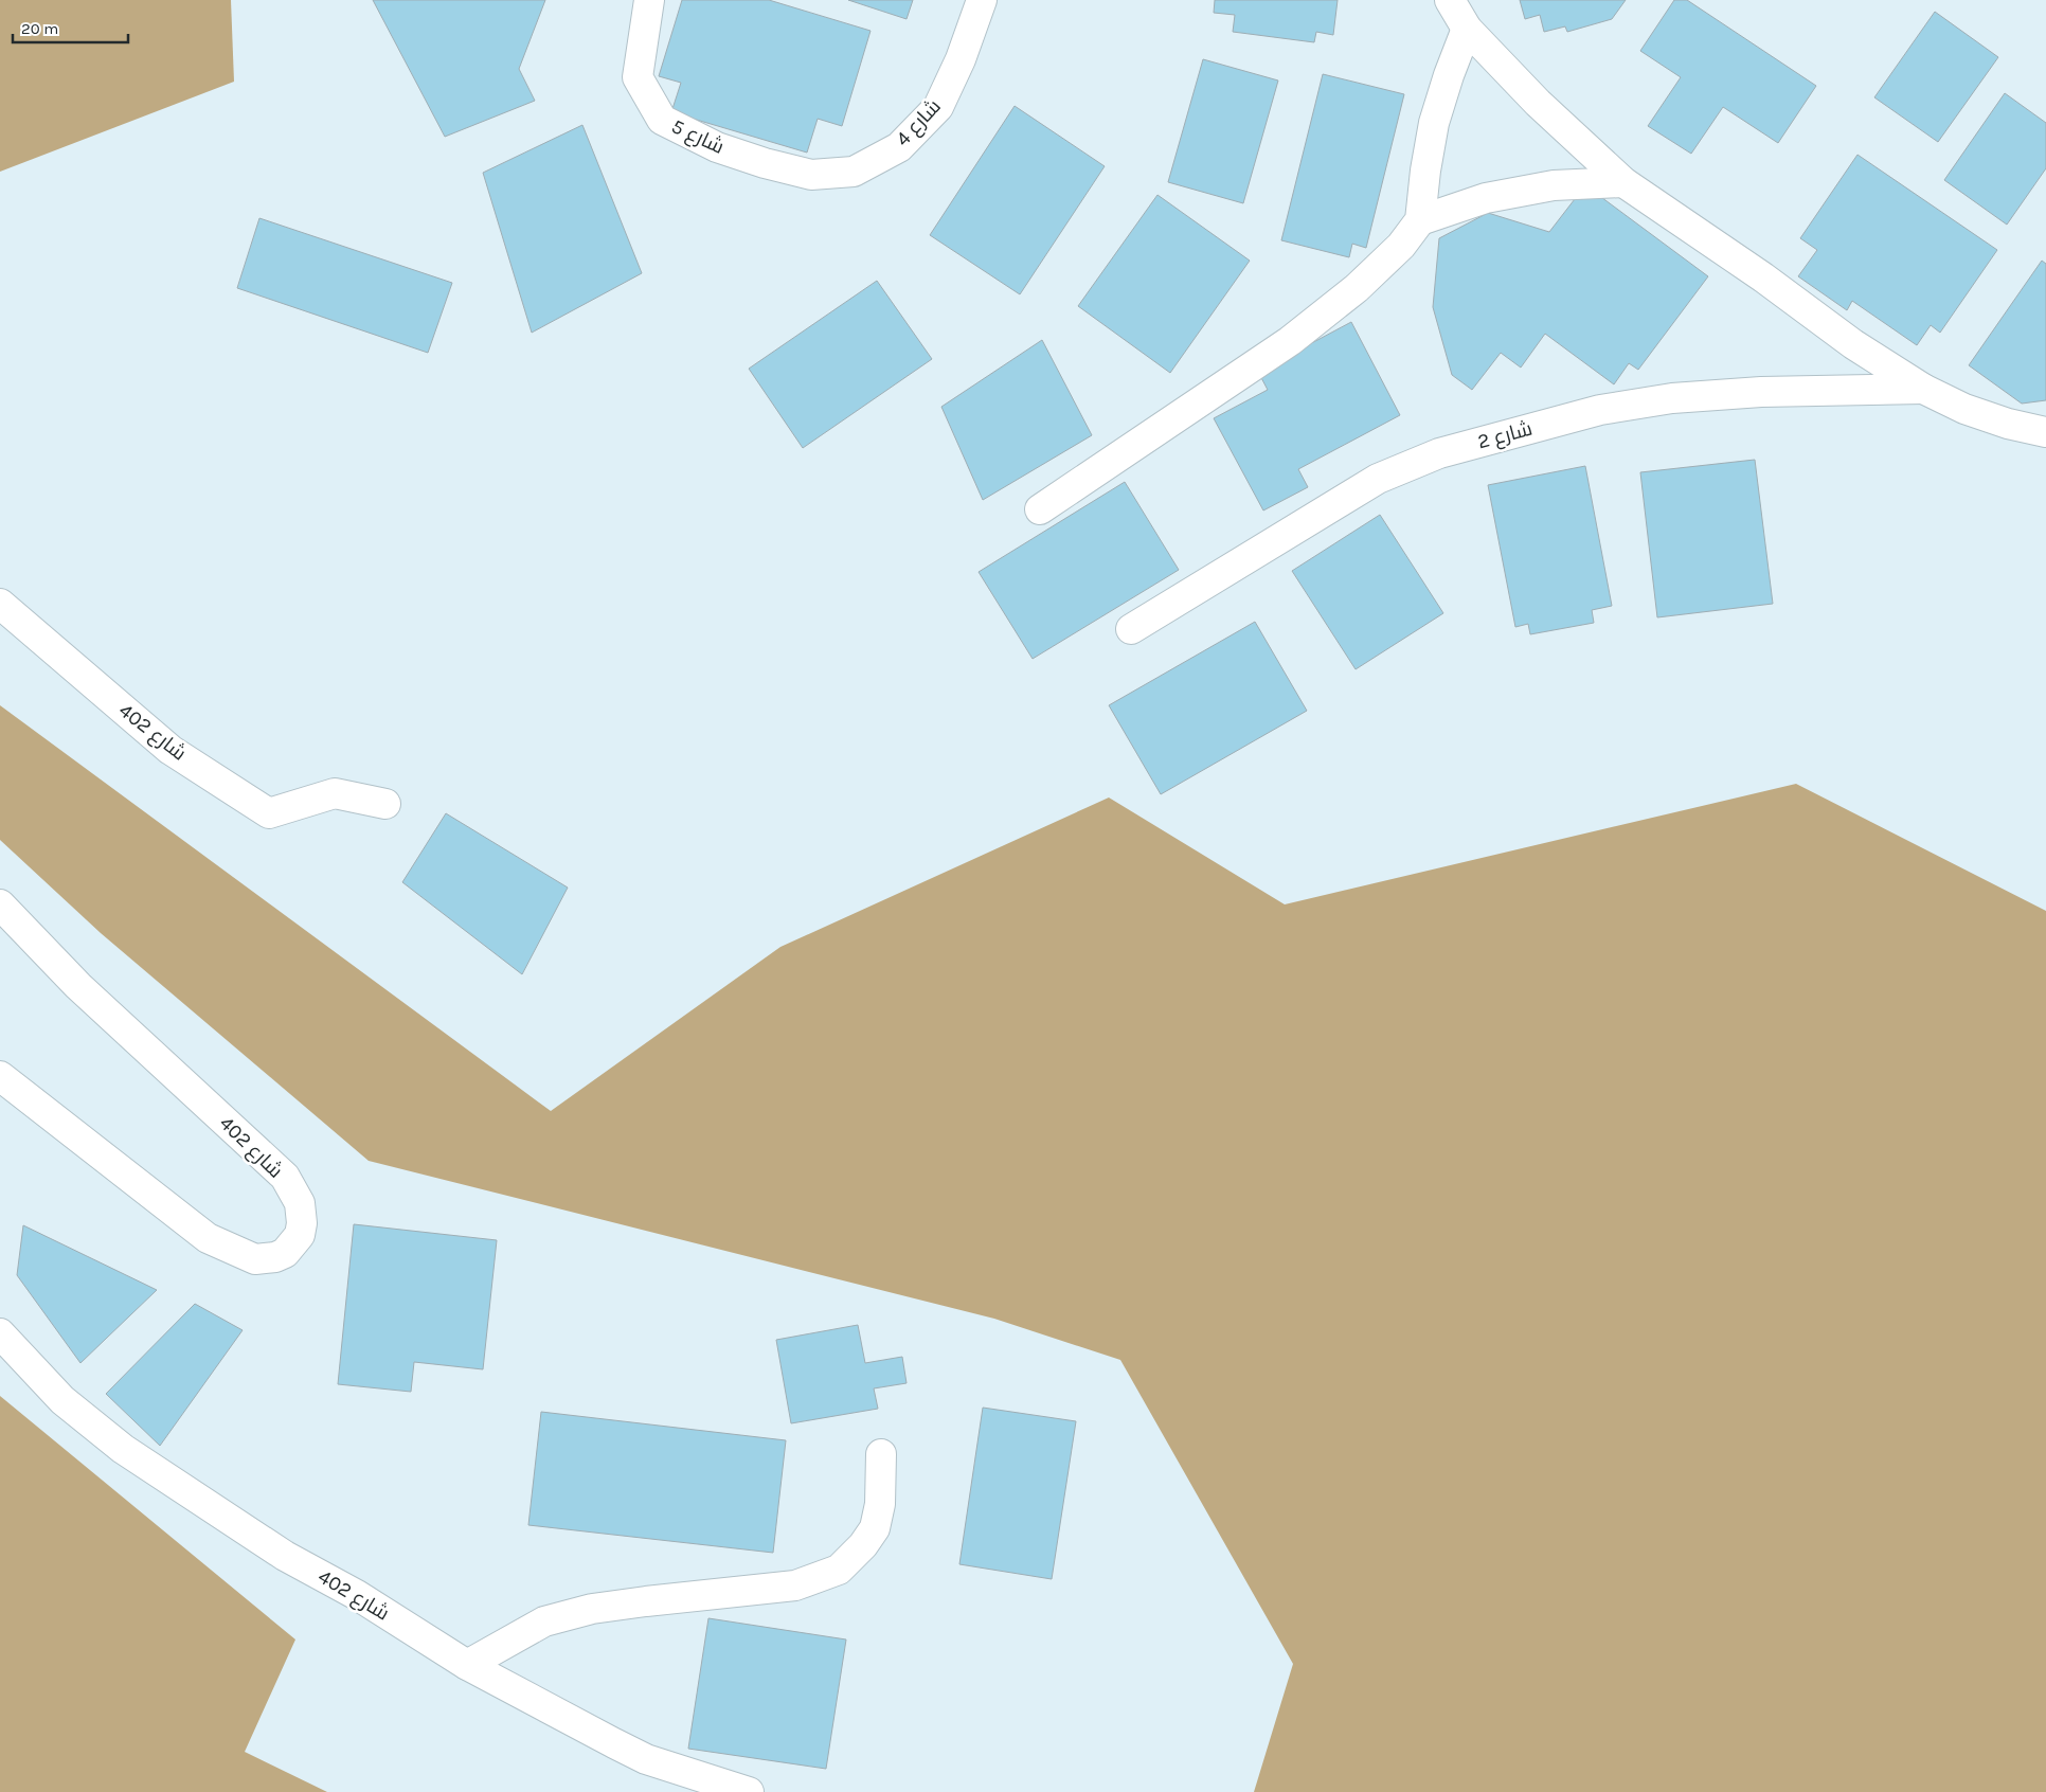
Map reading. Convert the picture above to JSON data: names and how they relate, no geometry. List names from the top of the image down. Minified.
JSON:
{"streets":{"street":["شارع 4","شارع 5","شارع 2","شارع 402"]},"crossings":[["شارع 4","شارع 5"]],"scale_bar":"20 m"}
